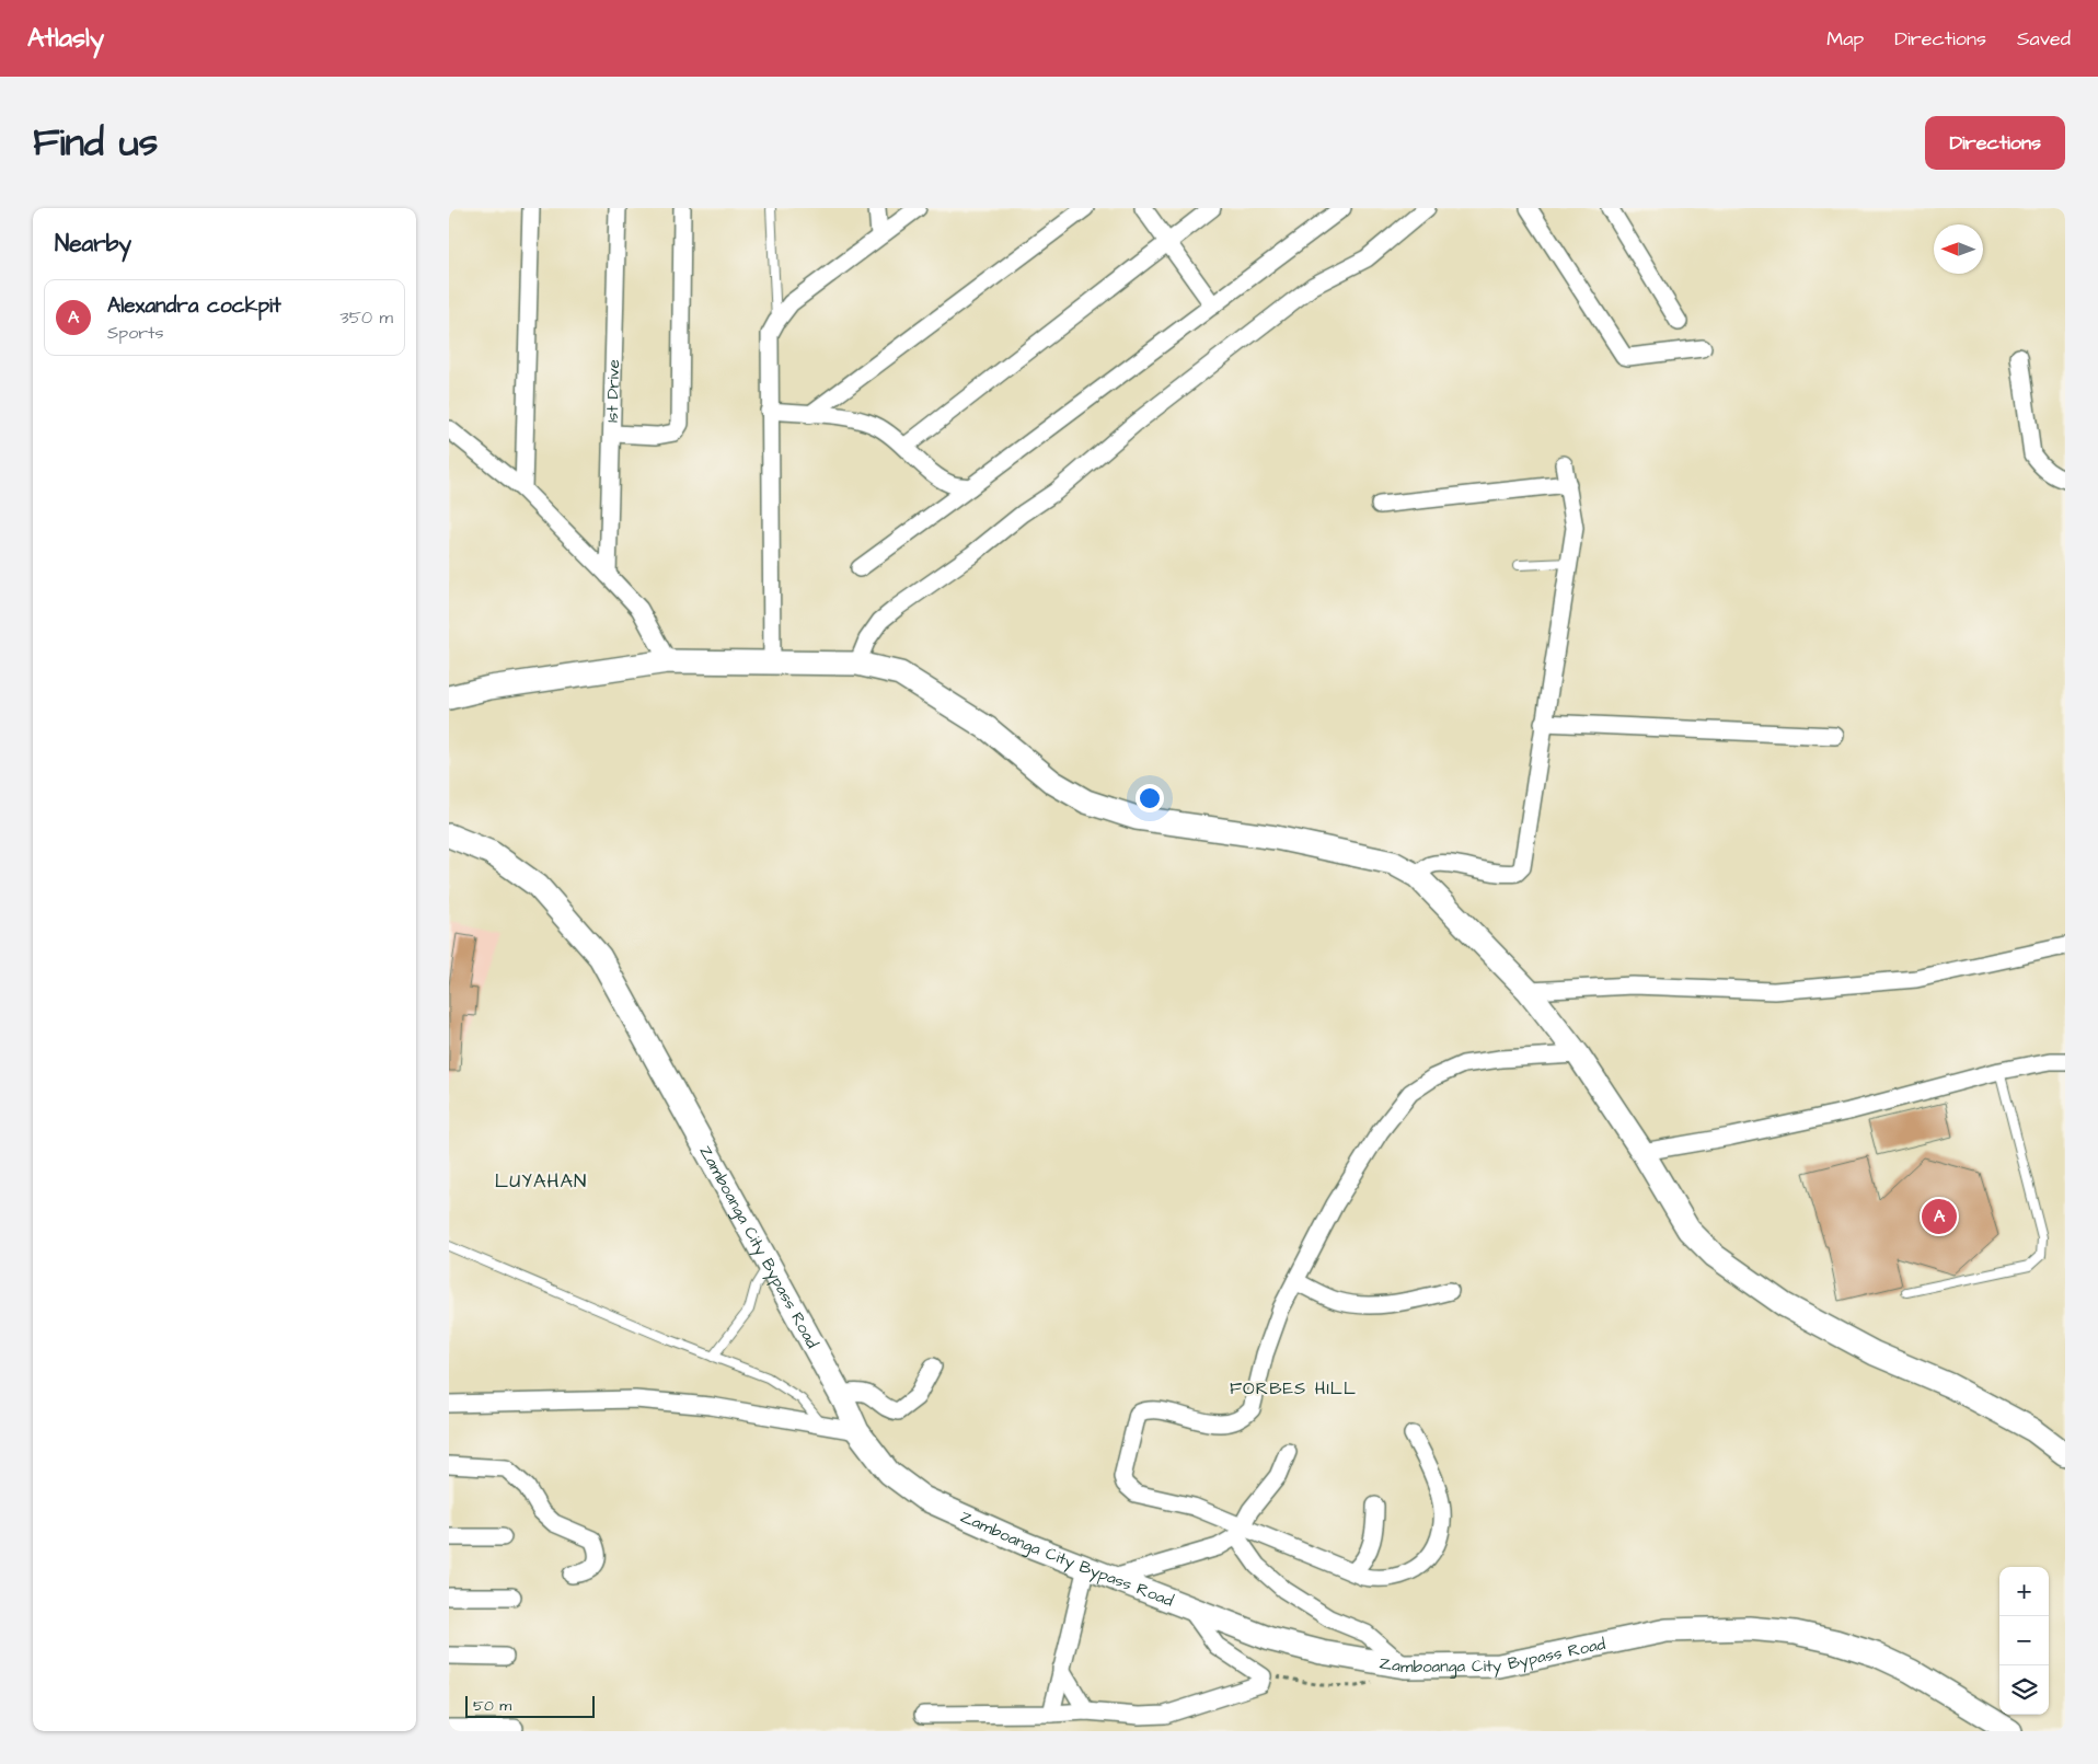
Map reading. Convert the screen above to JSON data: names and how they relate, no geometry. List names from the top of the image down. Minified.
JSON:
{"streets":{"main road":["Zamboanga City Bypass Road"],"street":["1st Drive"]},"districts":["LUYAHAN","FORBES HILL"],"scale_bar":"50 m","north":"left","page":{"header":"Atlasly","nav":["Map","Directions","Saved"],"title":"Find us","buttons":"Directions","heading":"Nearby","list":[{"mark":"A","name":"Alexandra cockpit","note":"Sports","value":"350 m"}],"pins":"A","map_buttons":["+","−"],"scale":"50 m"}}
